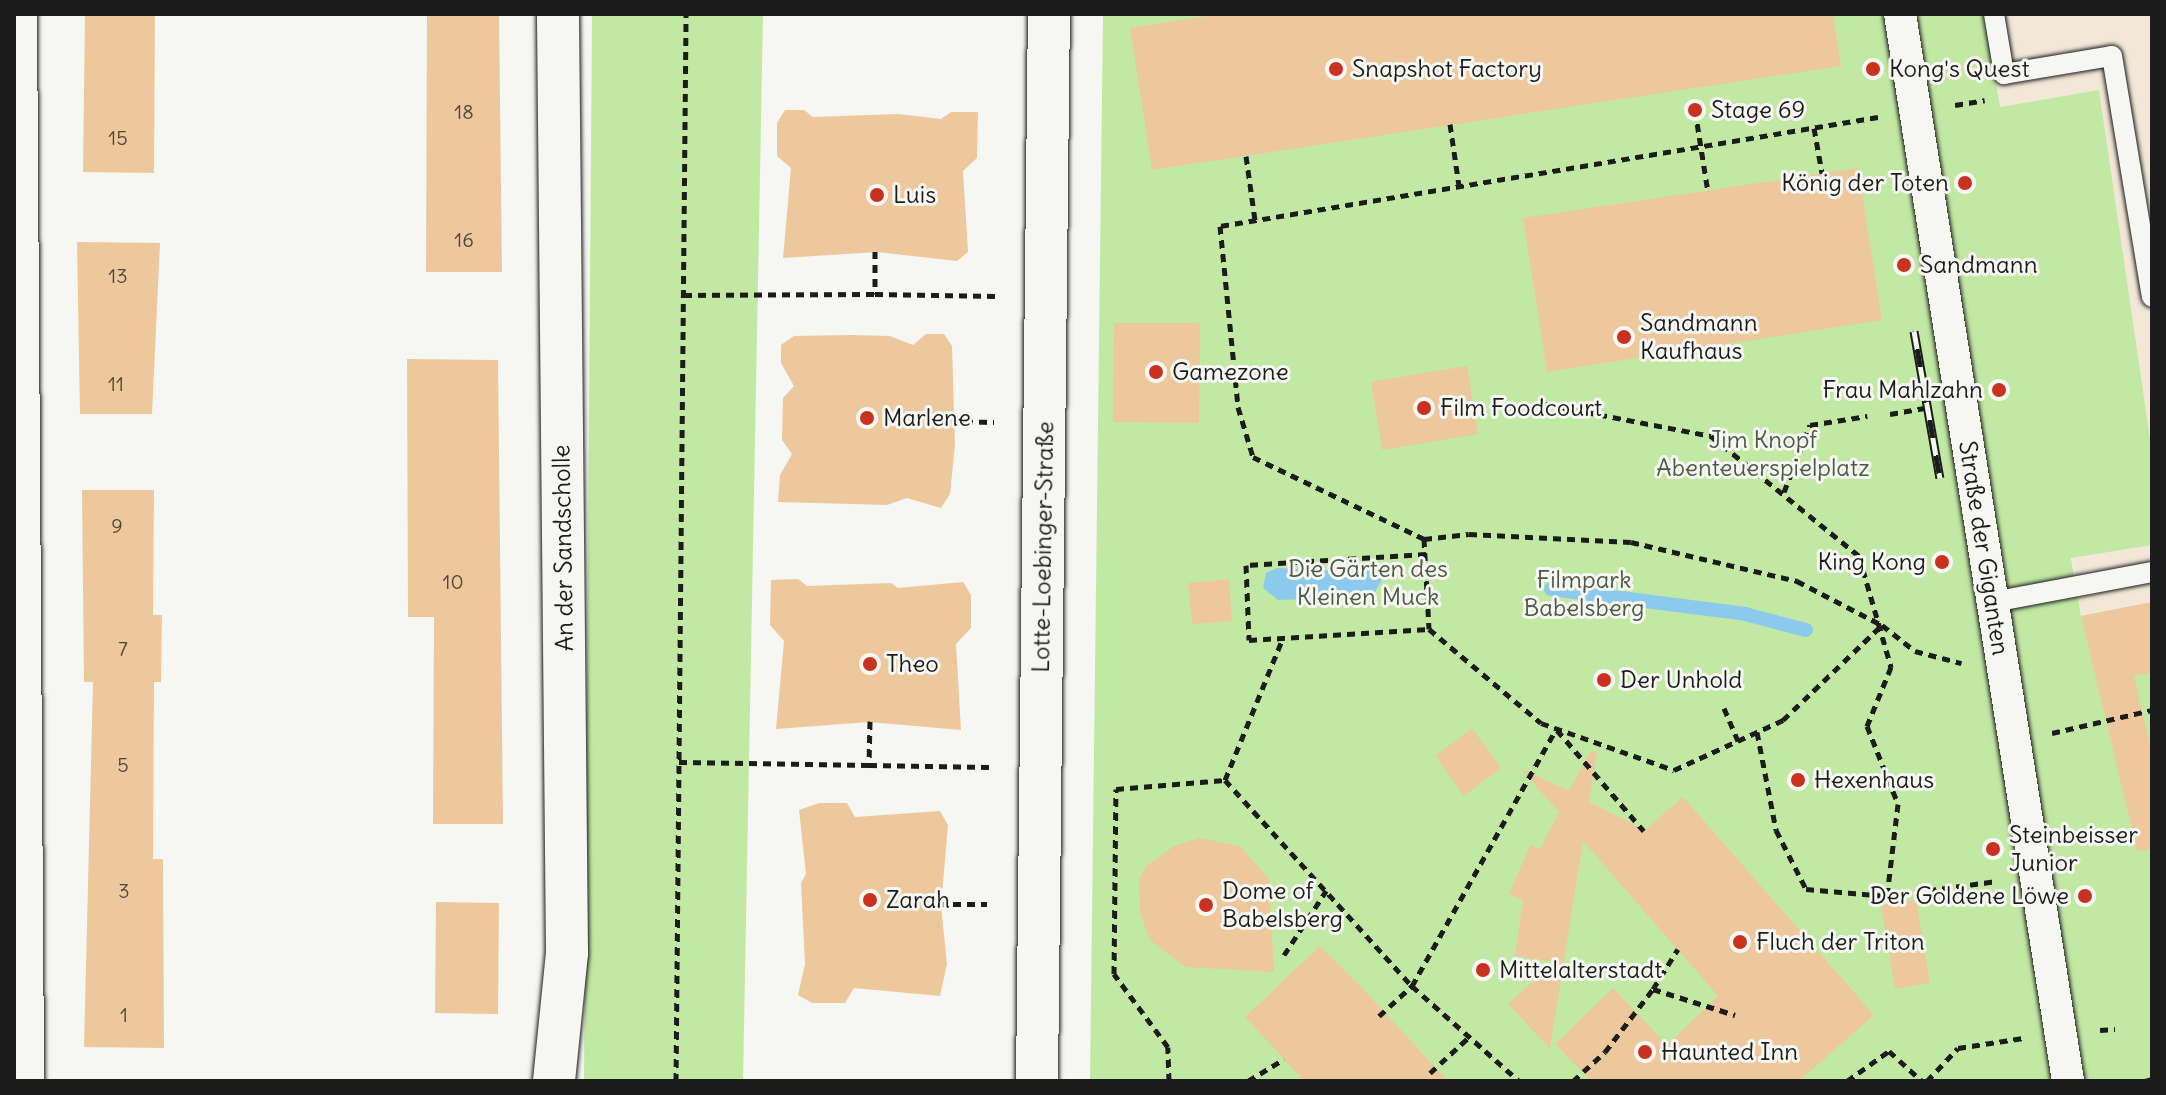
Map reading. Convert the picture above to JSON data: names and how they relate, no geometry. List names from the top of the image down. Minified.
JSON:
{"streets":{"street":["Lotte-Loebinger-Straße","An der Sandscholle","Straße der Giganten"]},"parks":["Jim Knopf Abenteuerspielplatz","Die Gärten des Kleinen Muck","Filmpark Babelsberg"],"places":["Snapshot Factory","Kong's Quest","Stage 69","König der Toten","Luis","Sandmann","Sandmann Kaufhaus","Gamezone","Frau Mahlzahn","Film Foodcourt","Marlene","King Kong","Theo","Der Unhold","Hexenhaus","Steinbeisser Junior","Der Goldene Löwe","Zarah","Dome of Babelsberg","Fluch der Triton","Mittelalterstadt","Haunted Inn"],"house_numbers":["18","15","16","13","11","9","10","7","5","3","1"]}
